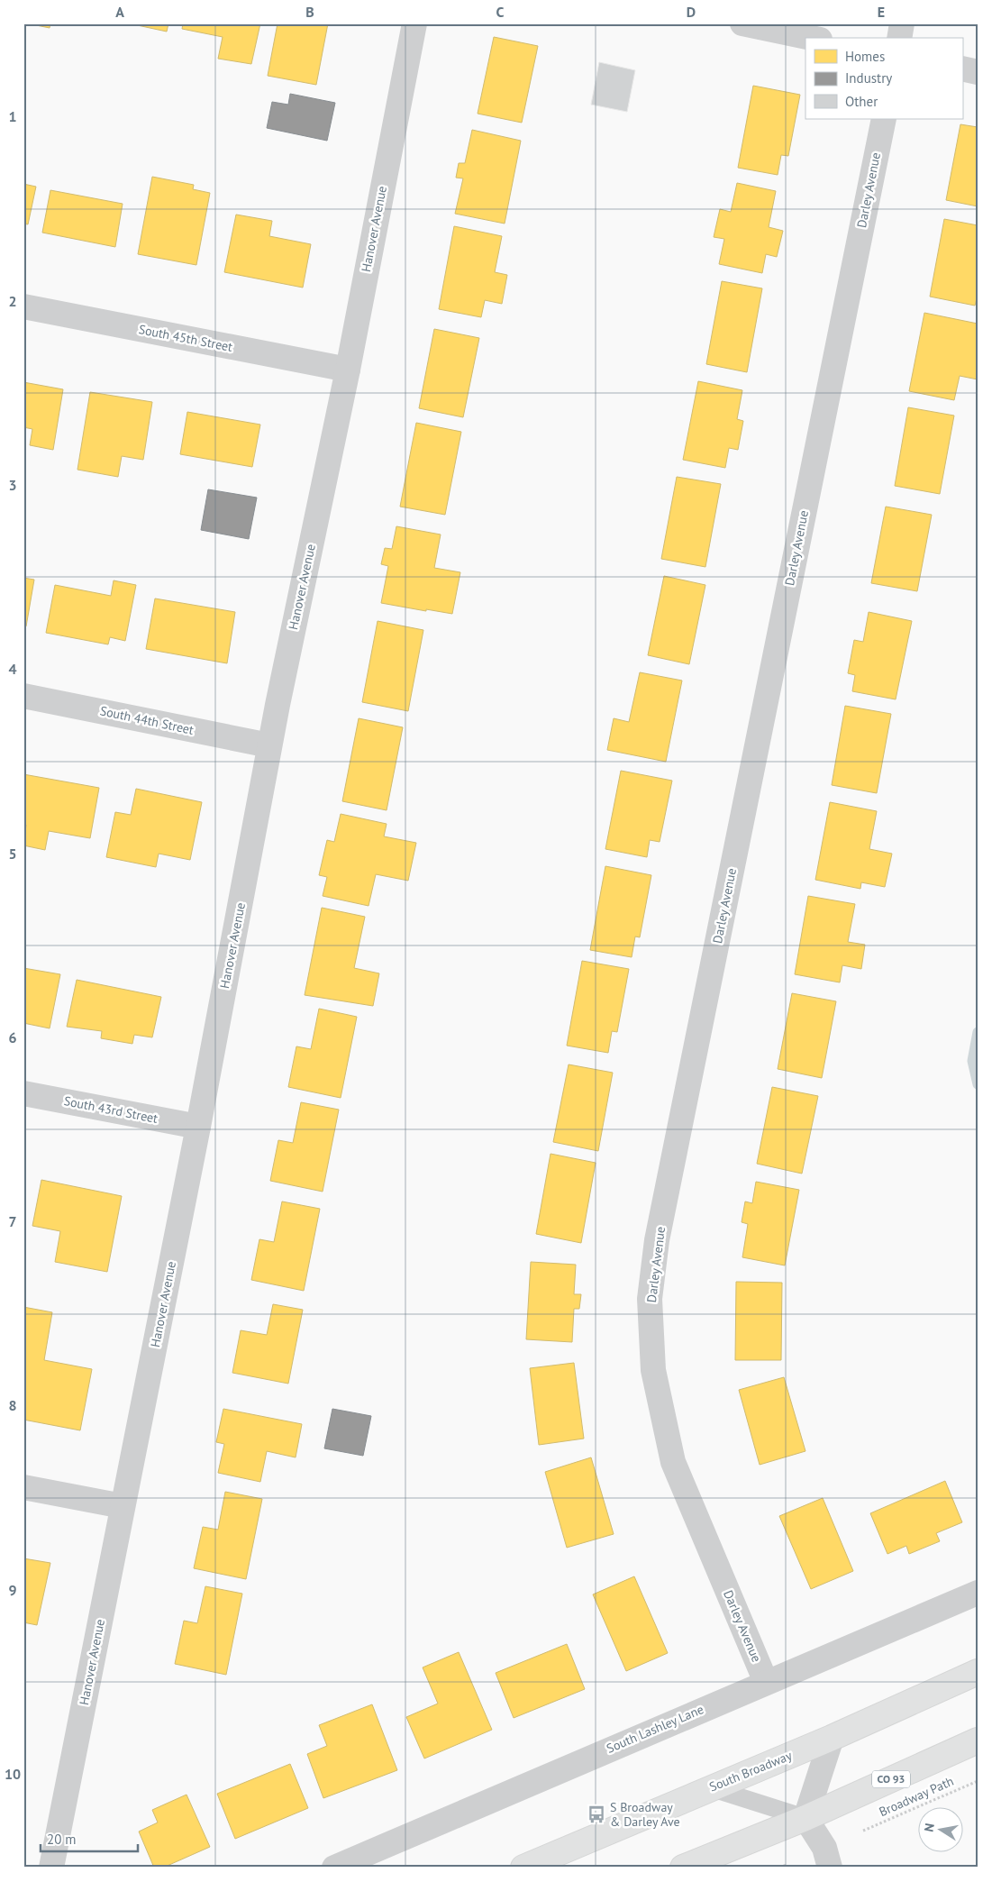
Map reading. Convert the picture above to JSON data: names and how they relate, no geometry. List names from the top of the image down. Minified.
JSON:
{"streets":{"highway":["South Broadway","CO 93"],"street":["Darley Avenue","Hanover Avenue","South 45th Street","South 44th Street","South 43rd Street","South Lashley Lane"],"path":["Broadway Path"]},"crossings":[["Darley Avenue","South Lashley Lane"],["Hanover Avenue","South 45th Street"],["Hanover Avenue","South 44th Street"],["Hanover Avenue","South 43rd Street"]],"places":{"bus stop":["S Broadway & Darley Ave"]},"legend":["Homes","Industry","Other"],"scale_bar":"20 m","north":"left","grid":{"columns":["A","B","C","D","E"],"rows":["1","2","3","4","5","6","7","8","9","10"]}}
